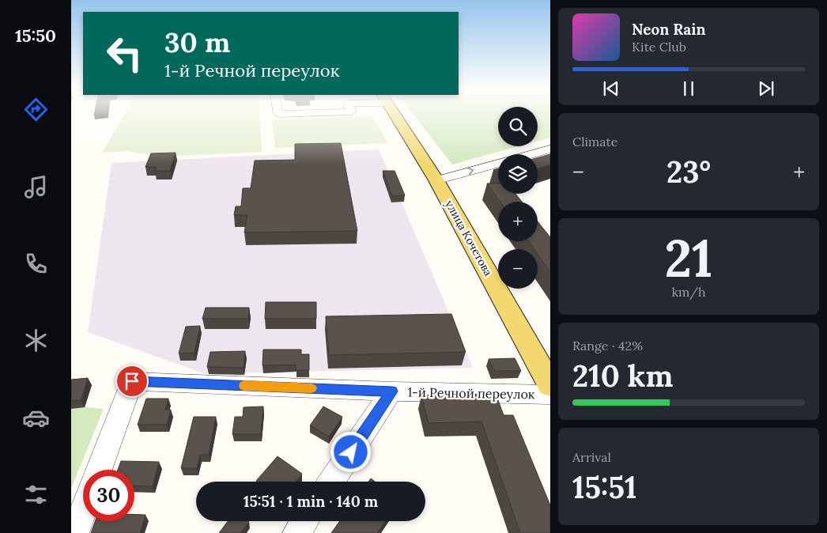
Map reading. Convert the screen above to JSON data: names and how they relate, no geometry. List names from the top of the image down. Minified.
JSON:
{"streets":{"main road":["улица Кочетова"],"street":["1-й Речной переулок"]},"page":{"tabs":"15:50","turn":["30 m","1-й Речной переулок"],"song":["Neon Rain","Kite Club"],"map_buttons":["+","−"],"tile":["Climate",["21","km/h"],["Range · 42%","210 km"],["Arrival","15:51"]],"heat":["−","23°","+"],"limit":"30","trip":"15:51 · 1 min · 140 m"}}
